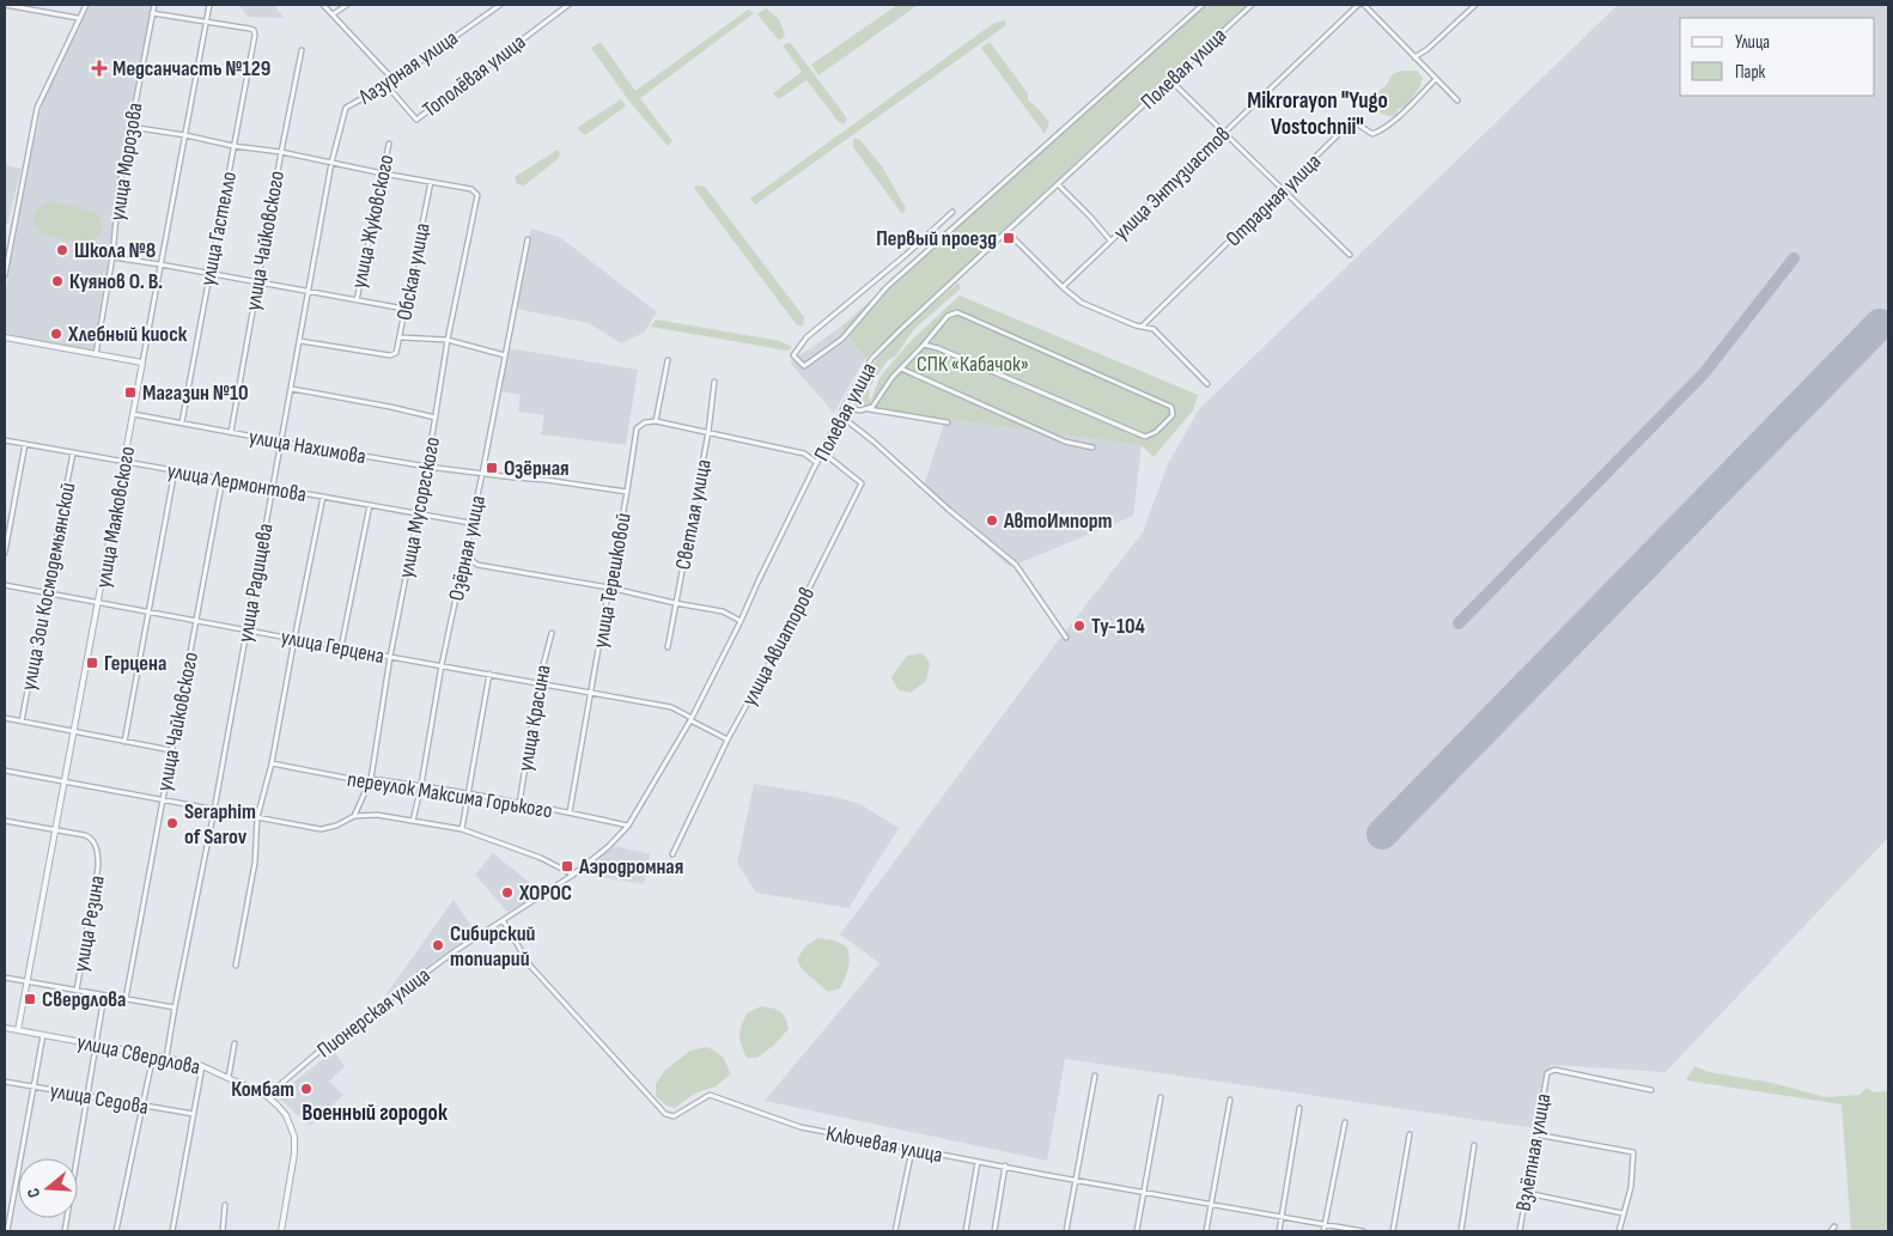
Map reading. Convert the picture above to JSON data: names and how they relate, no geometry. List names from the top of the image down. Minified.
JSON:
{"streets":{"street":["Лазурная улица","Полевая улица","Тополёвая улица","улица Морозова","улица Энтузиастов","Отрадная улица","улица Жуковского","улица Гастелло","улица Чайковского","Обская улица","улица Нахимова","улица Лермонтова","улица Мусоргского","Светлая улица","улица Маяковского","Озёрная улица","улица Терешковой","улица Радищева","улица Зои Космодемьянской","улица Герцена","улица Авиаторов","улица Красина","переулок Максима Горького","улица Резина","Пионерская улица","улица Свердлова","улица Седова","Ключевая улица","Взлётная улица"]},"crossings":[["Лазурная улица","Тополёвая улица"],["Лазурная улица","улица Радищева"],["Полевая улица","улица Герцена"],["Полевая улица","улица Авиаторов"],["Полевая улица","переулок Максима Горького"],["Полевая улица","Пионерская улица"],["улица Гастелло","улица Нахимова"],["улица Гастелло","улица Маяковского"],["улица Чайковского","улица Нахимова"],["улица Чайковского","улица Лермонтова"],["улица Чайковского","улица Герцена"],["Обская улица","улица Мусоргского"],["Обская улица","улица Радищева"],["улица Нахимова","улица Мусоргского"],["улица Нахимова","улица Маяковского"],["улица Нахимова","Озёрная улица"],["улица Нахимова","улица Терешковой"],["улица Нахимова","улица Радищева"],["улица Лермонтова","улица Мусоргского"],["улица Лермонтова","улица Маяковского"],["улица Лермонтова","Озёрная улица"],["улица Лермонтова","улица Радищева"],["улица Лермонтова","улица Зои Космодемьянской"],["улица Мусоргского","улица Герцена"],["улица Мусоргского","переулок Максима Горького"],["улица Маяковского","улица Герцена"],["улица Маяковского","улица Резина"],["улица Маяковского","улица Свердлова"],["Озёрная улица","улица Герцена"],["Озёрная улица","переулок Максима Горького"],["улица Терешковой","улица Герцена"],["улица Терешковой","переулок Максима Горького"],["улица Радищева","улица Герцена"],["улица Радищева","улица Свердлова"],["улица Зои Космодемьянской","улица Герцена"],["улица Герцена","улица Авиаторов"],["улица Герцена","улица Красина"],["улица Красина","переулок Максима Горького"],["Пионерская улица","улица Свердлова"],["Пионерская улица","Ключевая улица"]],"districts":["Mikrorayon \"Yugo Vostochnii\"","Военный городок"],"parks":["СПК «Кабачок»"],"places":{"health":["Медсанчасть №129"],"transit":["Первый проезд","Магазин №10","Озёрная","Герцена","Аэродромная","Свердлова"],"other":["Школа №8","Куянов О. В.","Хлебный киоск","АвтоИмпорт","Ту-104","Seraphim of Sarov","ХОРОС","Сибирский топиарий","Комбат"]},"legend":["Улица","Парк"],"north":"left"}
